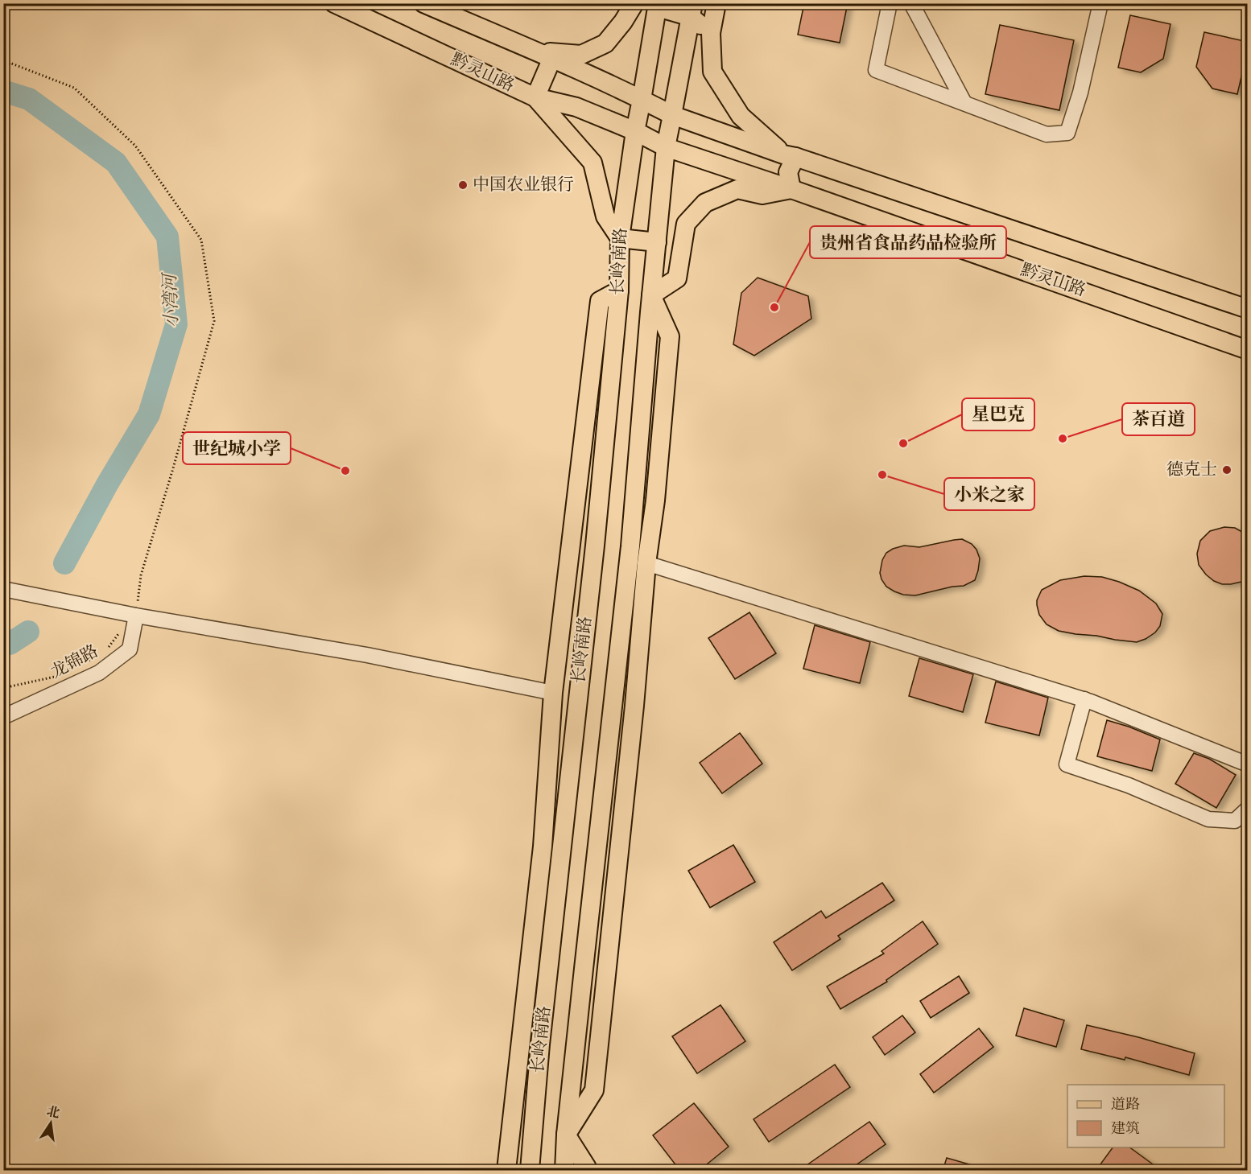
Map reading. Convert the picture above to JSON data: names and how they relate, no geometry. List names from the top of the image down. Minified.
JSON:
{"streets":{"main road":["黔灵山路","长岭南路"],"street":["龙锦路"]},"crossings":[["黔灵山路","长岭南路"]],"water":["小湾河"],"places":["中国农业银行","贵州省食品药品检验所","茶百道","星巴克","德克士","世纪城小学","小米之家"],"legend":["道路","建筑"],"north":"top"}
